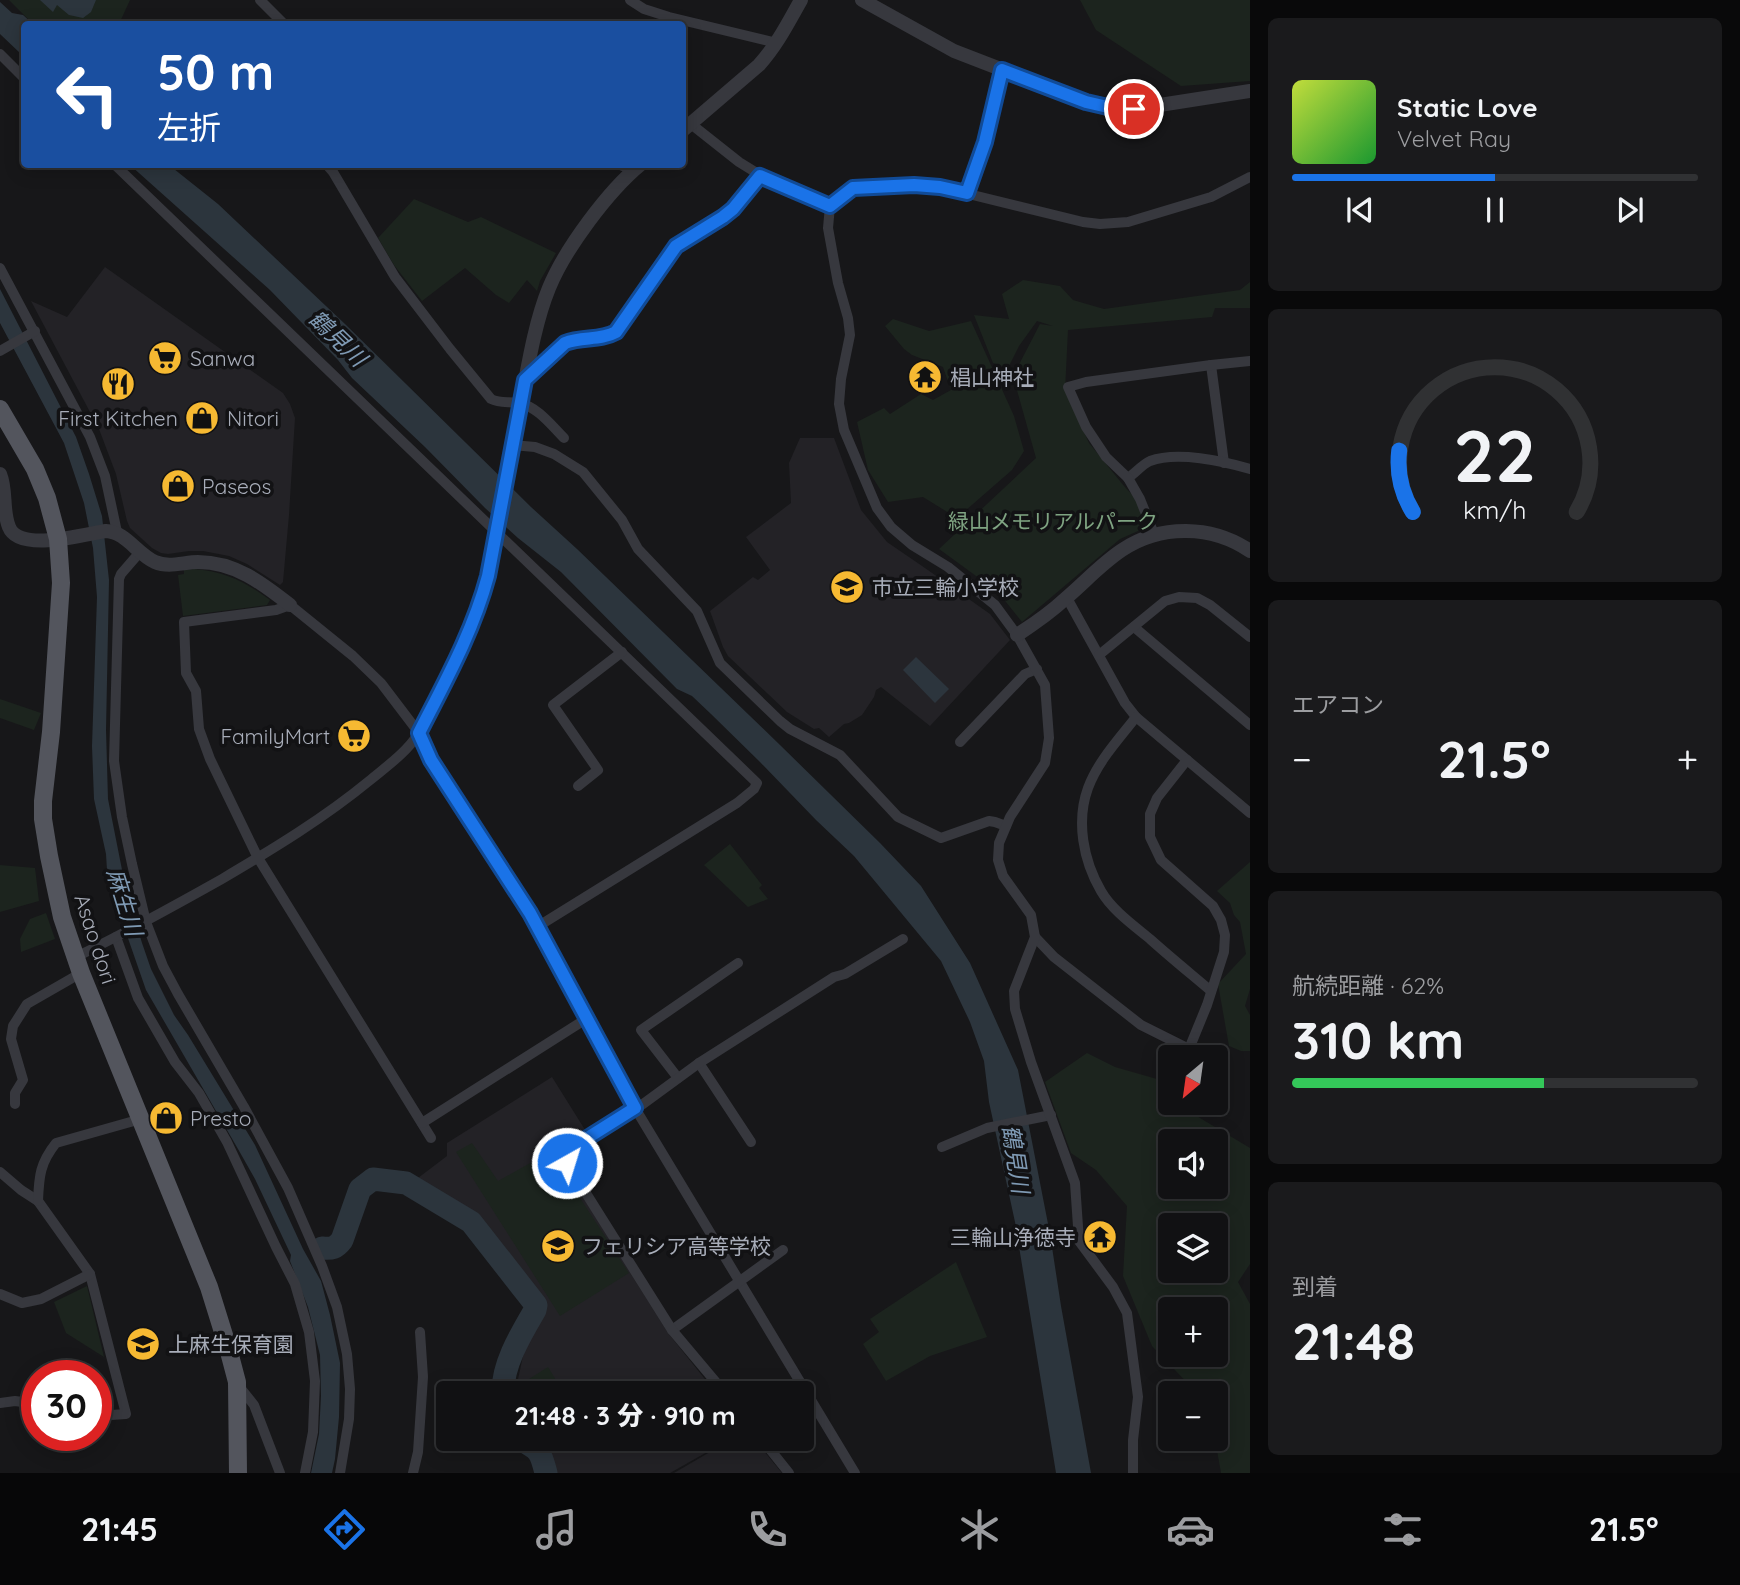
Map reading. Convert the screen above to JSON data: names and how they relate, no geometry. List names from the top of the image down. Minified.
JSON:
{"streets":{"main road":["Asao dori"]},"water":["鶴見川","麻生川"],"parks":["緑山メモリアルパーク"],"places":{"supermarket":["Sanwa","FamilyMart"],"temple":["椙山神社","三輪山浄徳寺"],"restaurant":["First Kitchen"],"shop":["Nitori","Paseos","Presto"],"school or university":["市立三輪小学校","フェリシア高等学校","上麻生保育園"]},"north":"bottom left","page":{"turn":["50 m","左折"],"song":["Static Love","Velvet Ray"],"tile":["エアコン",["航続距離 · 62%","310 km"],["到着","21:48"]],"heat":["−","21.5°","+"],"map_buttons":["+","−"],"limit":"30","trip":"21:48 · 3 分 · 910 m","tabs":["21:45","21.5°"],"gauge":["22","km/h"]}}
